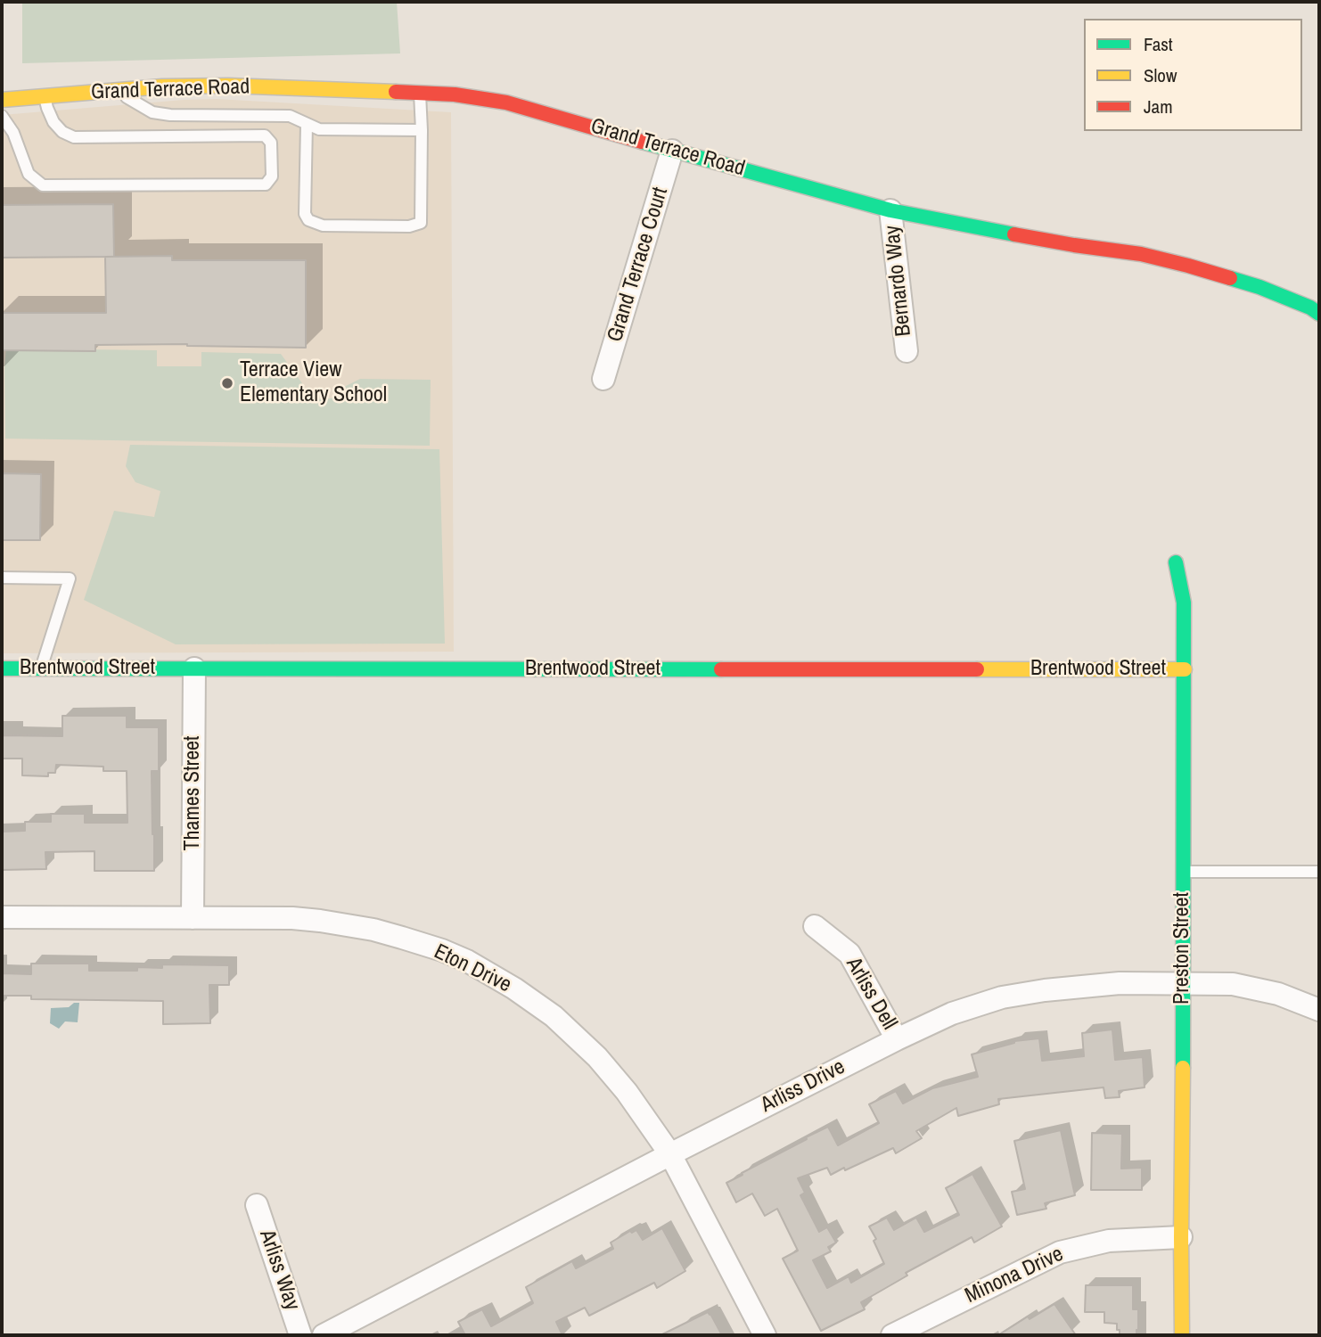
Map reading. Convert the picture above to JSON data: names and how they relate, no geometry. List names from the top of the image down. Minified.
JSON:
{"streets":{"street":["Grand Terrace Road","Grand Terrace Court","Bernardo Way","Brentwood Street","Thames Street","Preston Street","Eton Drive","Arliss Dell","Arliss Drive","Arliss Way","Minona Drive"]},"crossings":[["Grand Terrace Road","Grand Terrace Court"],["Grand Terrace Road","Bernardo Way"],["Brentwood Street","Thames Street"],["Brentwood Street","Preston Street"],["Thames Street","Eton Drive"],["Preston Street","Arliss Drive"],["Preston Street","Minona Drive"],["Eton Drive","Arliss Drive"],["Arliss Dell","Arliss Drive"]],"places":["Terrace View Elementary School"],"legend":["Fast","Slow","Jam"]}
